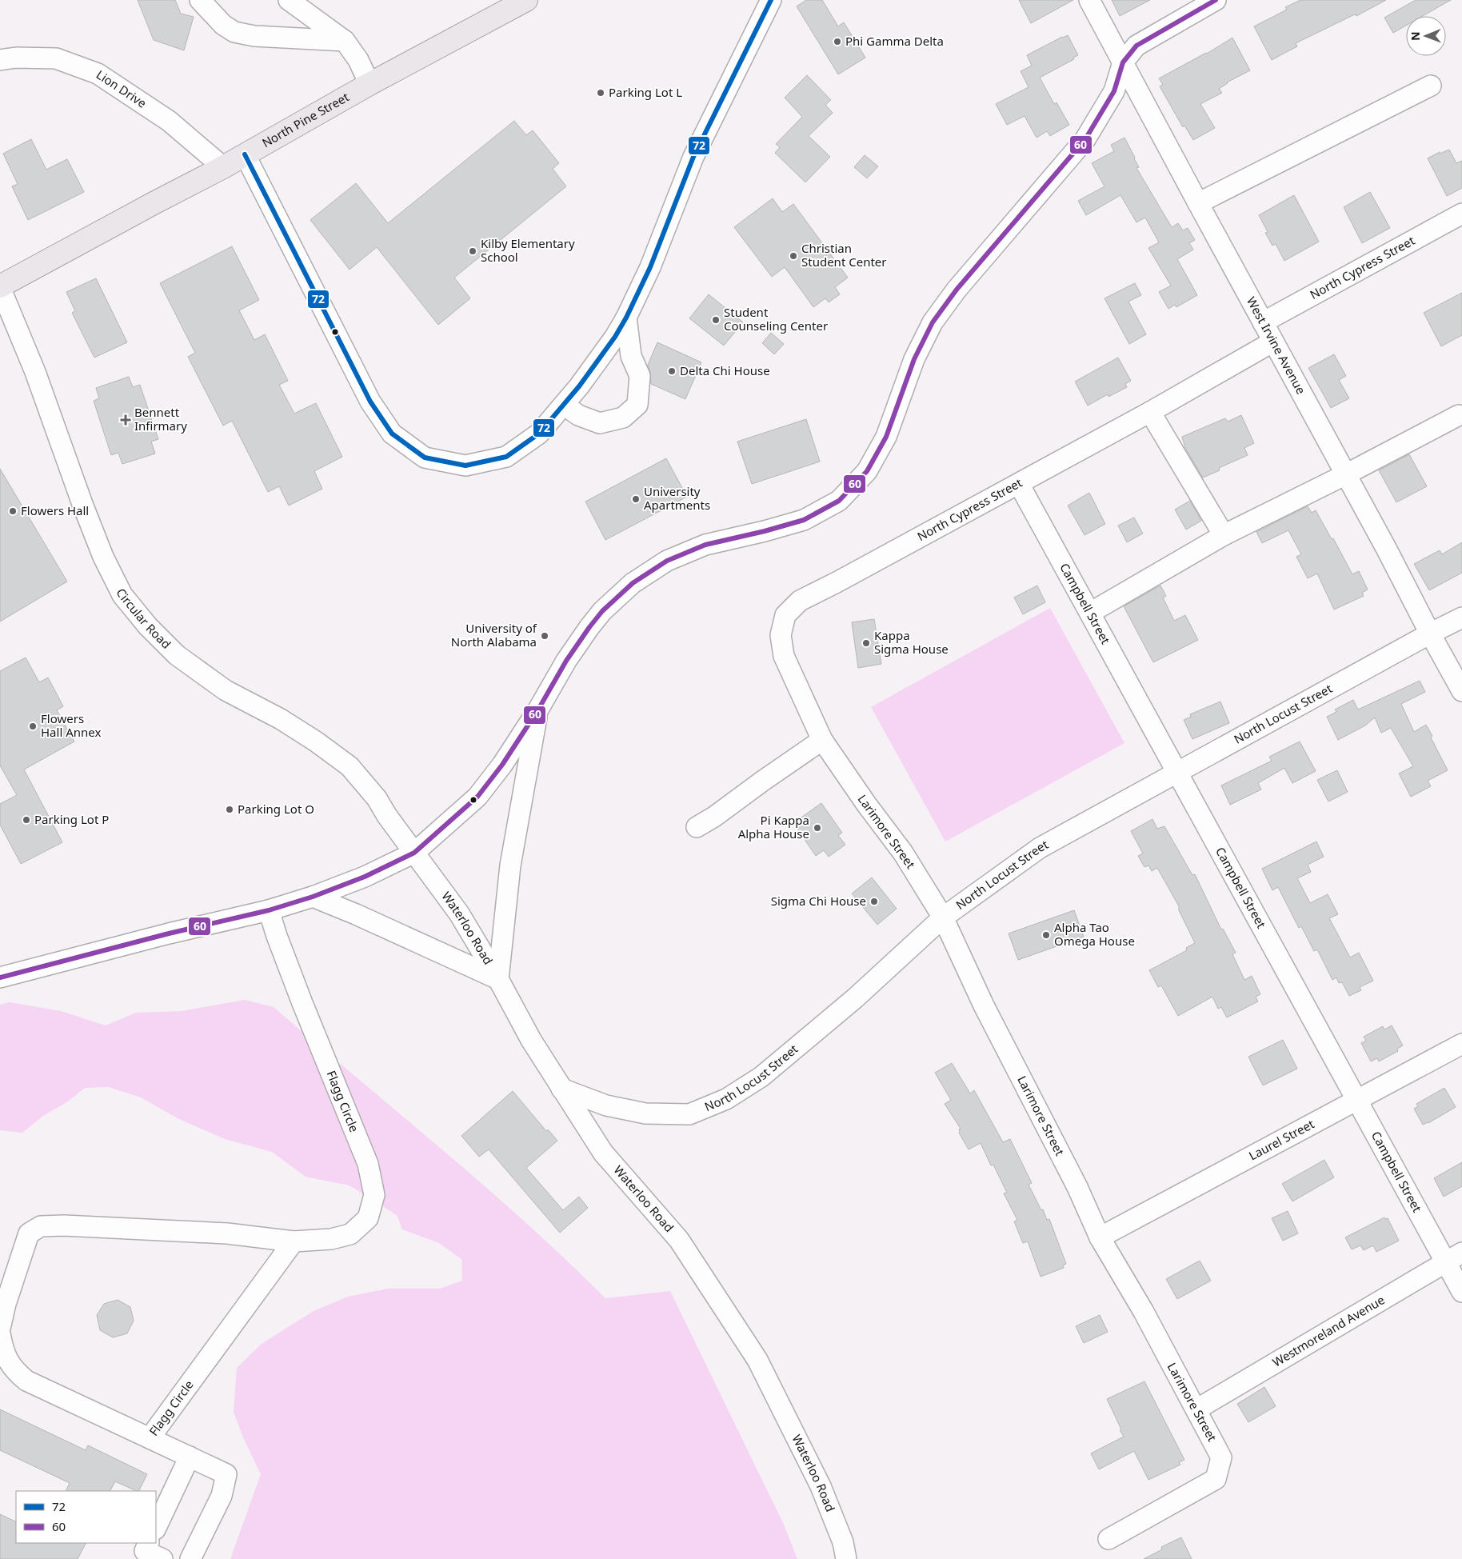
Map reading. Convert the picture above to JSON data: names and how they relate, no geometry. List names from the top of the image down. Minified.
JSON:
{"streets":{"main road":["North Pine Street"],"street":["Lion Drive","North Cypress Street","West Irvine Avenue","Campbell Street","Circular Road","North Locust Street","Larimore Street","Waterloo Road","Flagg Circle","Laurel Street","Westmoreland Avenue"]},"crossings":[["Lion Drive","North Pine Street"],["North Pine Street","Circular Road"],["North Cypress Street","West Irvine Avenue"],["North Cypress Street","Campbell Street"],["North Cypress Street","Larimore Street"],["West Irvine Avenue","North Locust Street"],["Campbell Street","North Locust Street"],["Campbell Street","Laurel Street"],["Campbell Street","Westmoreland Avenue"],["Circular Road","Waterloo Road"],["North Locust Street","Larimore Street"],["North Locust Street","Waterloo Road"],["Larimore Street","Laurel Street"],["Larimore Street","Westmoreland Avenue"]],"places":{"other":["Phi Gamma Delta","Parking Lot L","Kilby Elementary School","Christian Student Center","Student Counseling Center","Delta Chi House","University Apartments","Flowers Hall","University of North Alabama","Kappa Sigma House","Flowers Hall Annex","Parking Lot O","Parking Lot P","Pi Kappa Alpha House","Sigma Chi House","Alpha Tao Omega House"],"health":["Bennett Infirmary"]},"lines":["transit line 72","transit line 60"],"legend":["72","60"],"north":"left"}
